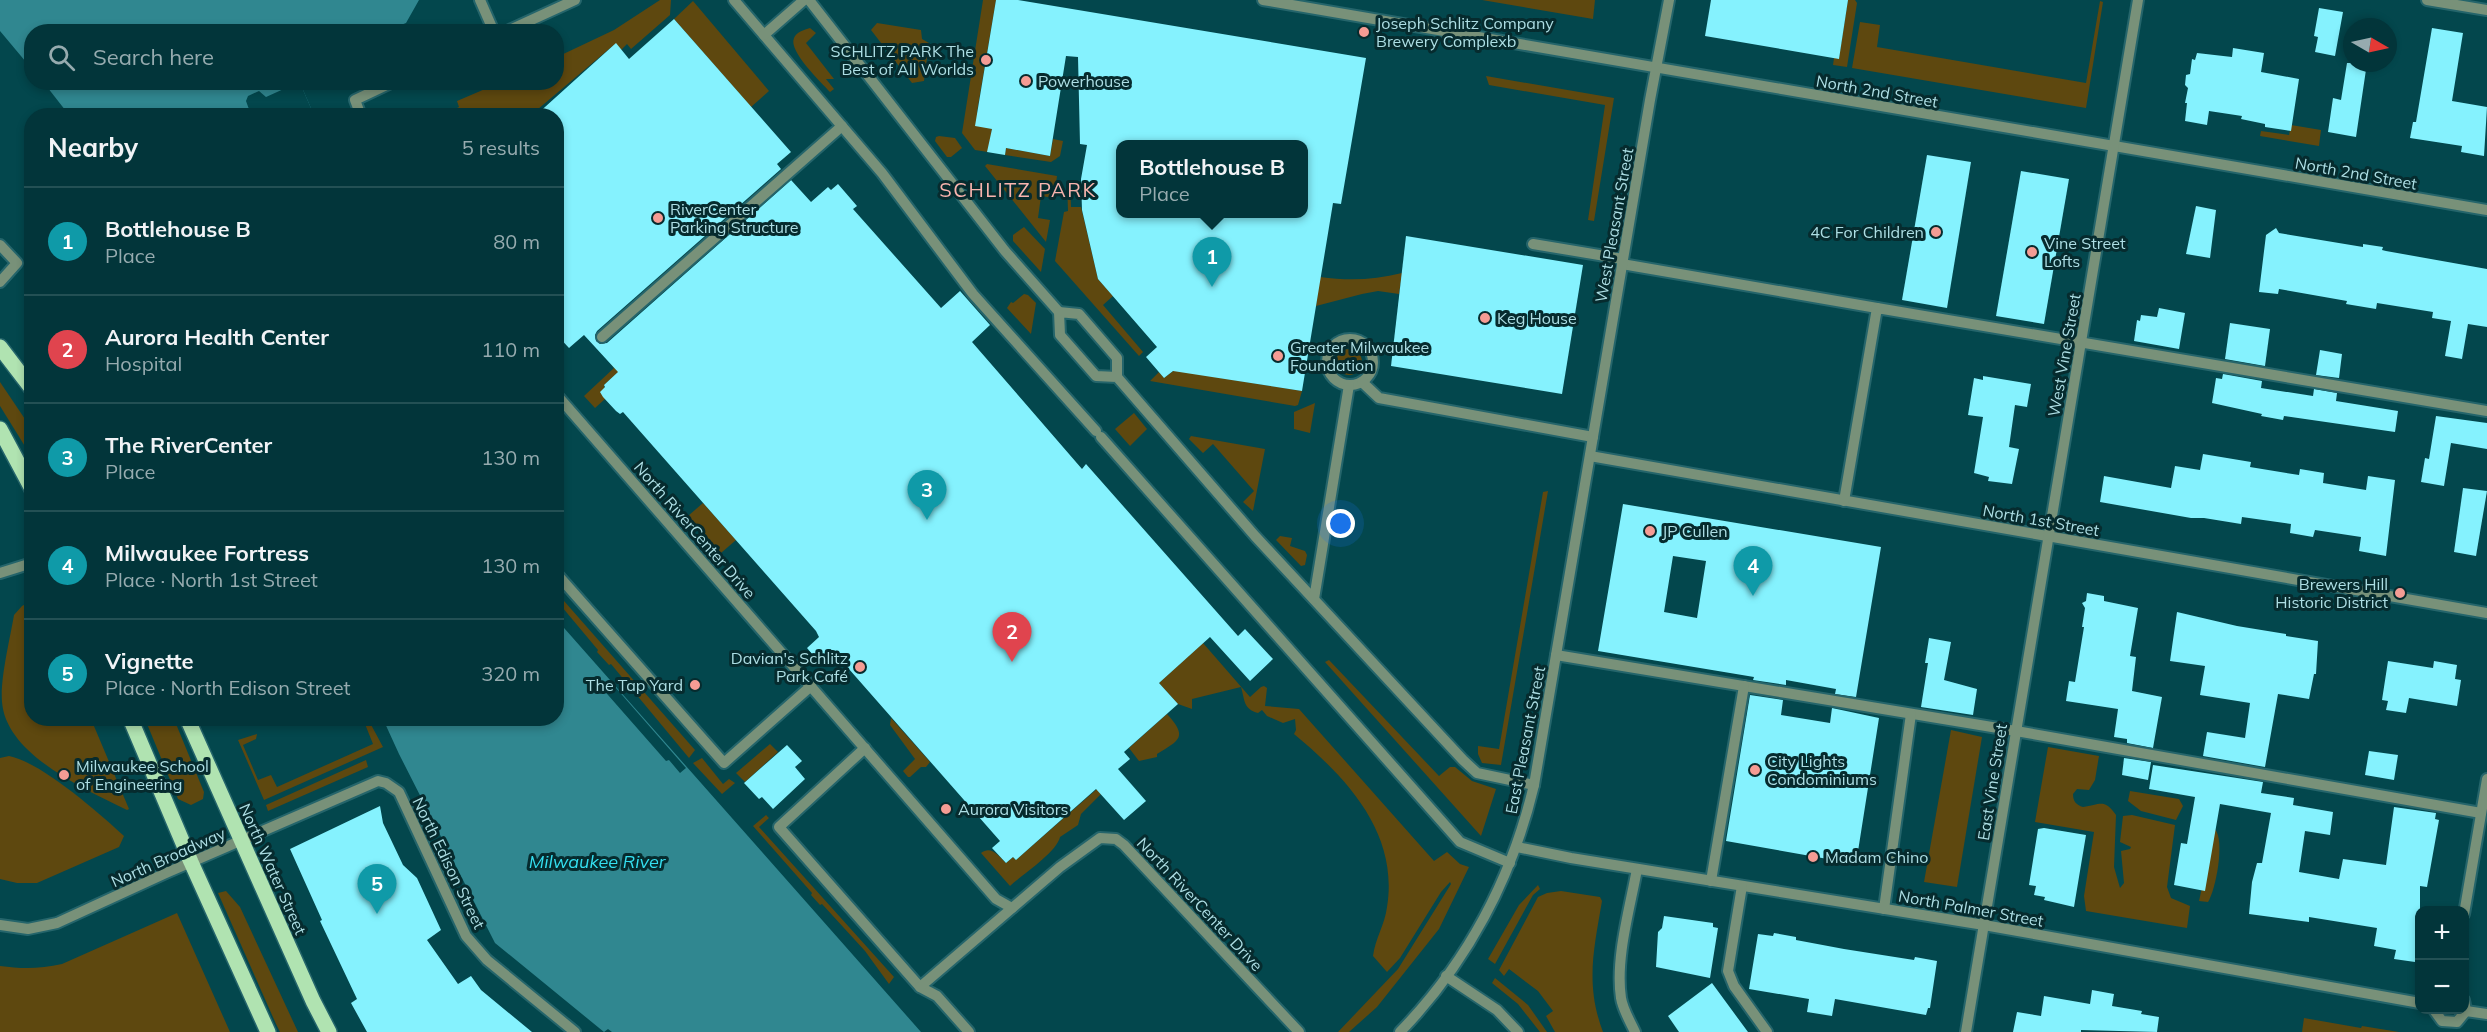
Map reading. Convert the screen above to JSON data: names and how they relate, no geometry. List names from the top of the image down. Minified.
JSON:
{"streets":{"main road":["North Water Street"],"street":["North 2nd Street","West Pleasant Street","West Vine Street","North 1st Street","North RiverCenter Drive","East Pleasant Street","East Vine Street","North Broadway","North Edison Street","North Palmer Street"]},"crossings":[["North 2nd Street","West Pleasant Street"],["North 2nd Street","West Vine Street"],["West Pleasant Street","North 1st Street"],["West Pleasant Street","East Pleasant Street"],["West Vine Street","North 1st Street"],["West Vine Street","East Vine Street"],["North 1st Street","East Pleasant Street"],["North 1st Street","East Vine Street"],["East Pleasant Street","North Palmer Street"],["East Vine Street","North Palmer Street"],["North Broadway","North Edison Street"],["North Broadway","North Water Street"]],"districts":["SCHLITZ PARK"],"water":["Milwaukee River"],"places":["Joseph Schlitz Company Brewery Complexb","SCHLITZ PARK The Best of All Worlds","Powerhouse","RiverCenter Parking Structure","4C For Children","Vine Street Lofts","Keg House","Greater Milwaukee Foundation","JP Cullen","Brewers Hill Historic District","Davian's Schlitz Park Café","The Tap Yard","City Lights Condominiums","Milwaukee School of Engineering","Aurora Visitors","Madam Chino"],"north":"right","page":{"search":"Search here","heading":["Nearby","5 results"],"popup":["Bottlehouse B","Place"],"list":[{"mark":"1","name":"Bottlehouse B","note":"Place","value":"80 m"},{"mark":"2","name":"Aurora Health Center","note":"Hospital","value":"110 m"},{"mark":"3","name":"The RiverCenter","note":"Place","value":"130 m"},{"mark":"4","name":"Milwaukee Fortress","note":"Place · North 1st Street","value":"130 m"},{"mark":"5","name":"Vignette","note":"Place · North Edison Street","value":"320 m"}],"pins":["1","3","4","2","5"],"map_buttons":["+","−"]}}
